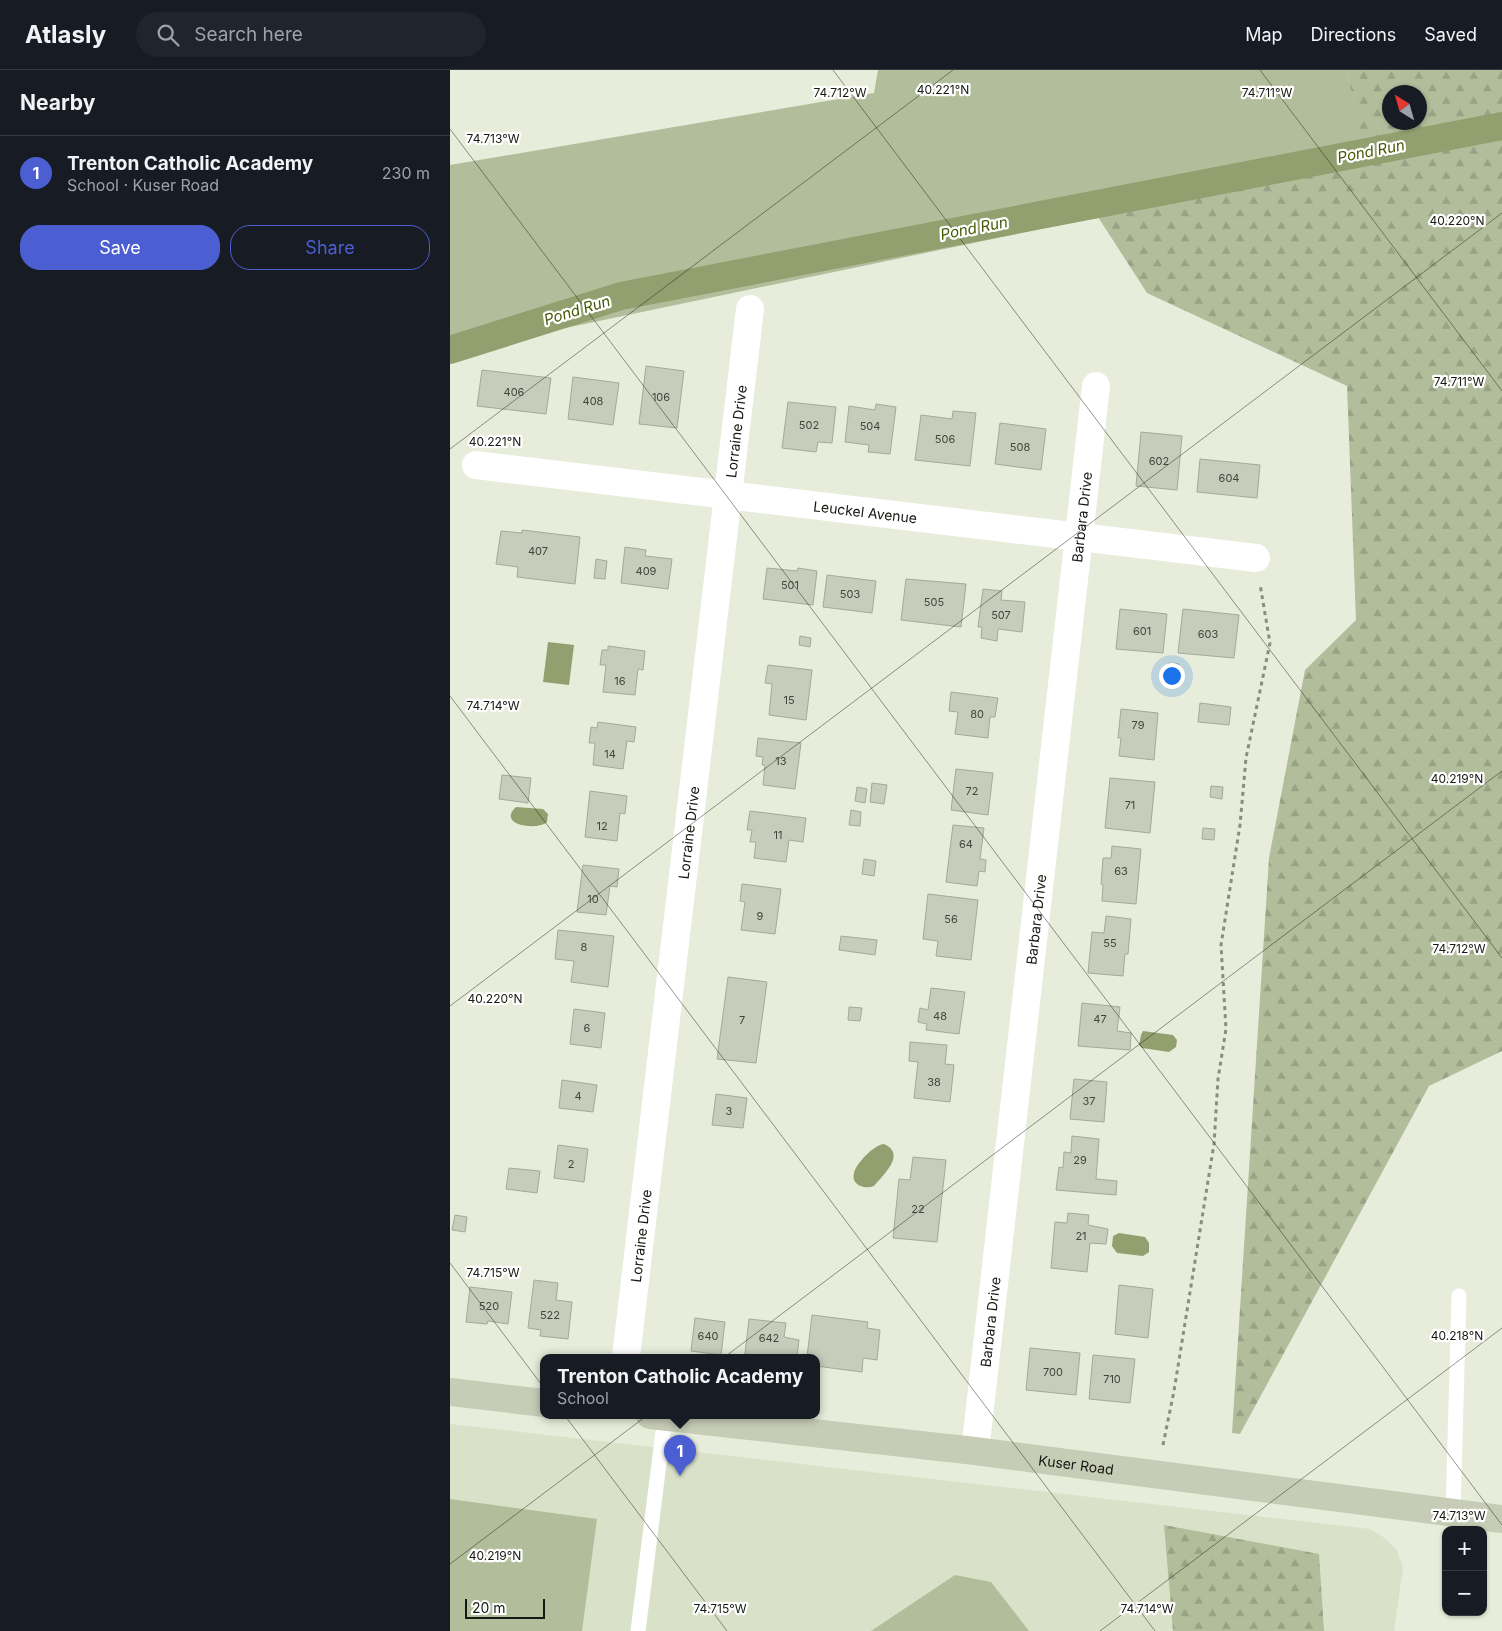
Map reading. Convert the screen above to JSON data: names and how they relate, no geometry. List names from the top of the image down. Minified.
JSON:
{"streets":{"street":["Lorraine Drive","Leuckel Avenue","Barbara Drive","Kuser Road"]},"crossings":[["Lorraine Drive","Leuckel Avenue"],["Leuckel Avenue","Barbara Drive"],["Barbara Drive","Kuser Road"]],"water":["Pond Run"],"house_numbers":["406","106","408","502","504","506","508","602","604","407","409","501","503","505","507","601","603","16","15","80","79","14","13","72","71","12","11","64","63","10","9","56","55","8","48","47","7","6","38","4","37","3","29","2","22","21","520","522","640","642","700","710"],"scale_bar":"20 m","north":"top left","page":{"header":"Atlasly","search":"Search here","nav":["Map","Directions","Saved"],"heading":"Nearby","list":[{"mark":"1","name":"Trenton Catholic Academy","note":"School · Kuser Road","value":"230 m"}],"buttons":["Save","Share"],"popup":["Trenton Catholic Academy","School"],"pins":"1","map_buttons":["+","−"],"scale":"20 m"},"coordinates":["40.221°N","74.712°W","74.711°W","74.713°W","40.220°N","74.714°W","40.219°N","74.715°W","40.218°N"]}
